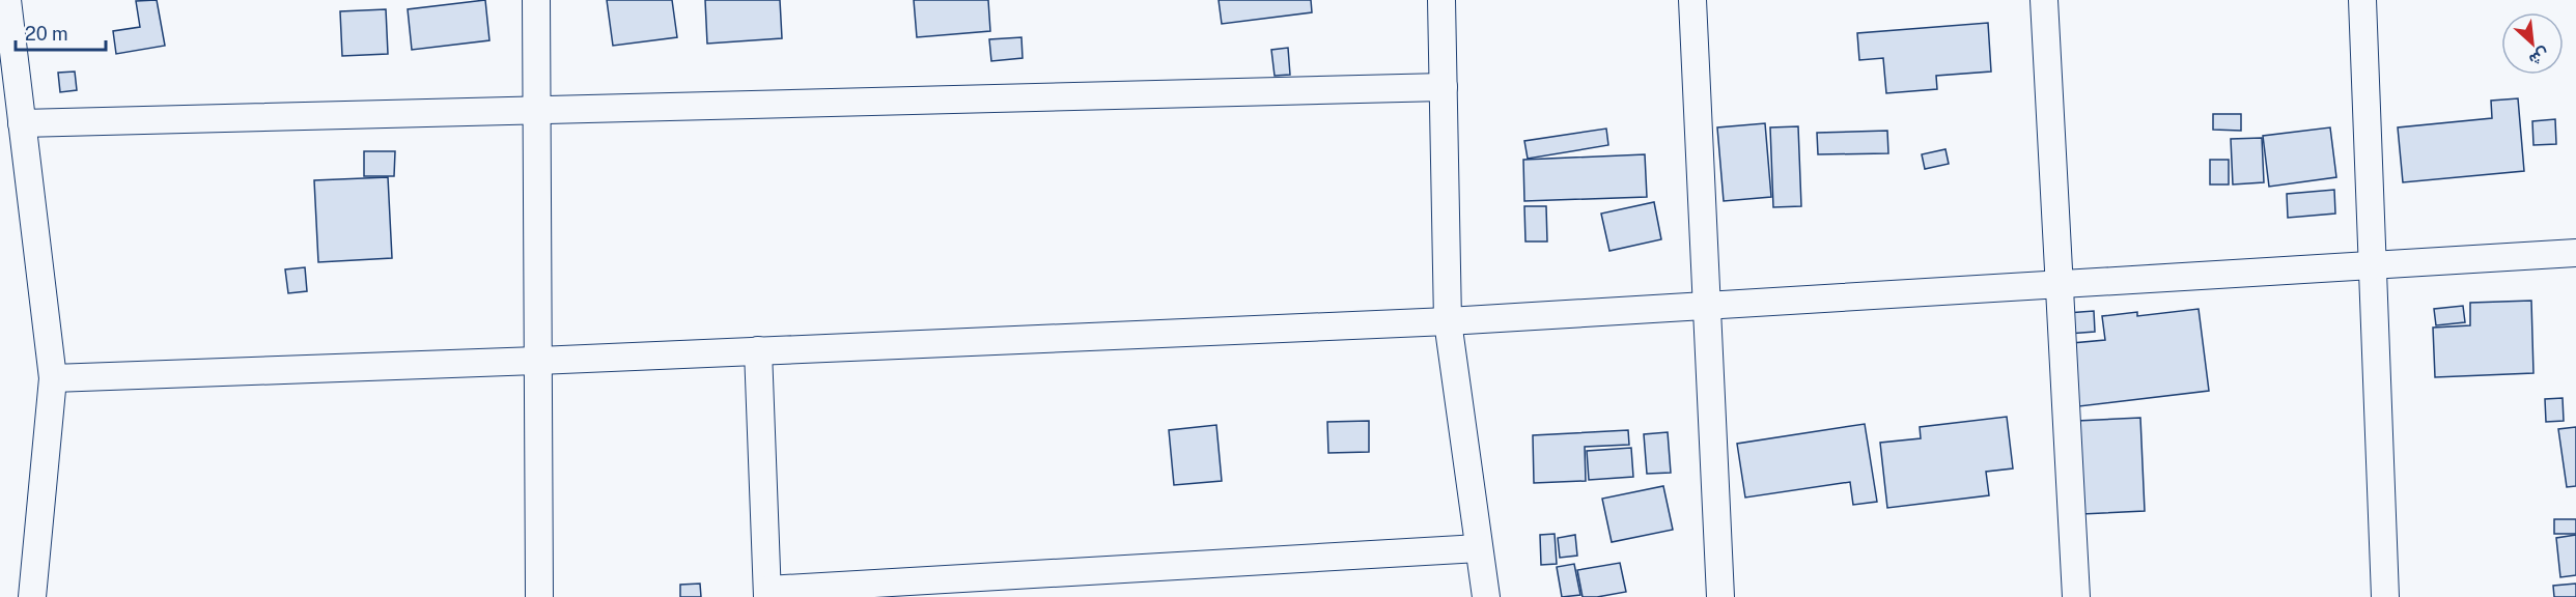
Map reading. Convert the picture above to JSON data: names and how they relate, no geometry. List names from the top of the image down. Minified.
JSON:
{"scale_bar":"20 m","north":"bottom right"}
